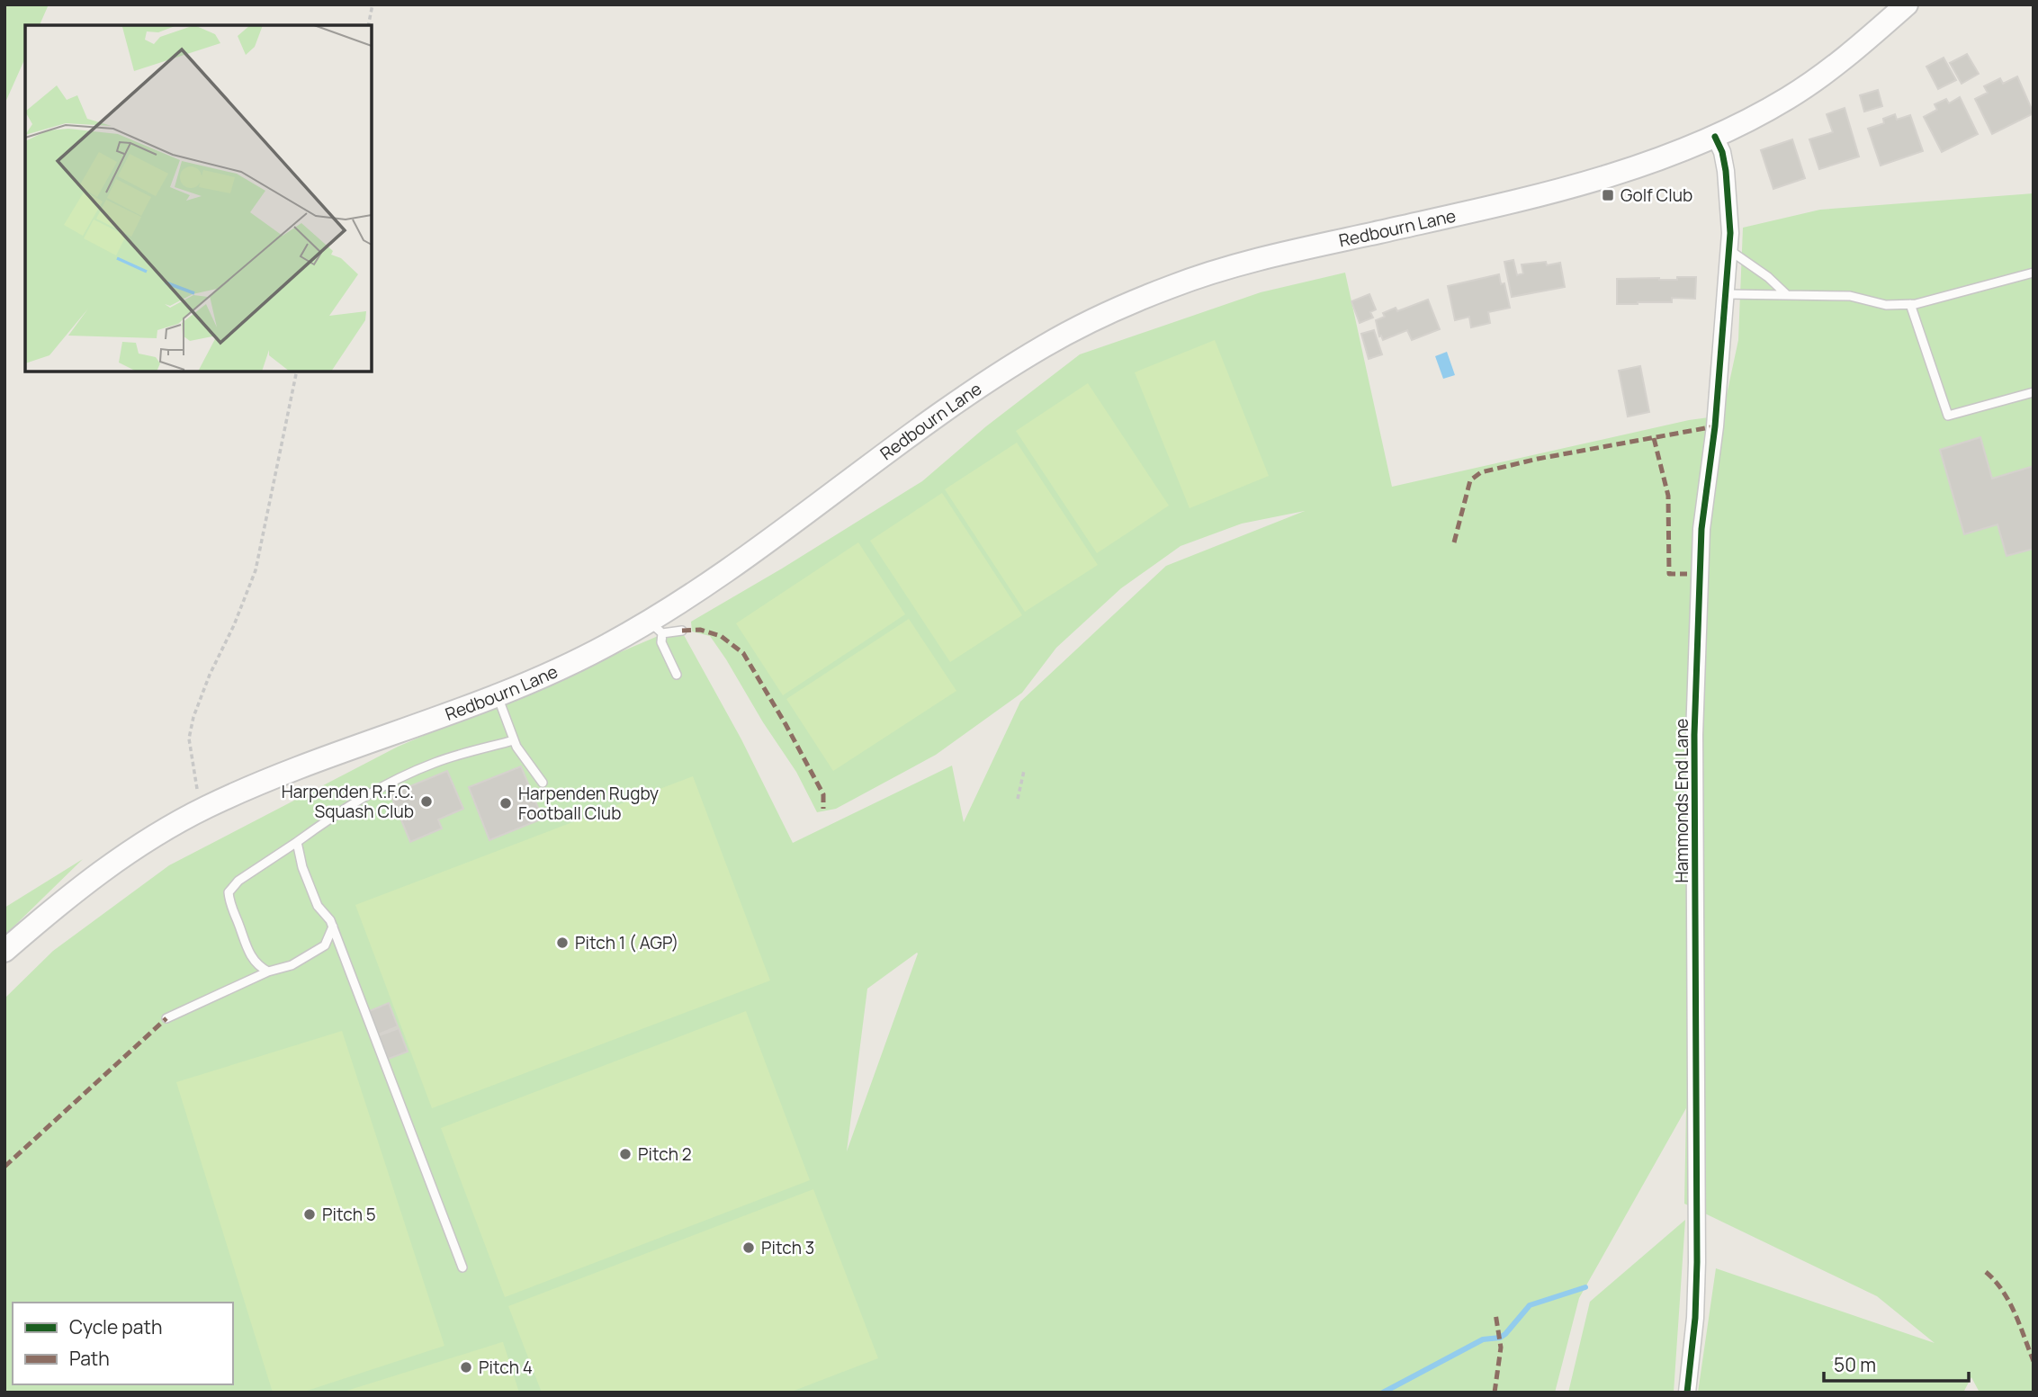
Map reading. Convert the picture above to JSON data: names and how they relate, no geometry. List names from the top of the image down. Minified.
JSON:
{"streets":{"main road":["Redbourn Lane"],"street":["Hammonds End Lane"]},"crossings":[["Redbourn Lane","Hammonds End Lane"]],"places":{"transit":["Golf Club"],"other":["Harpenden R.F.C. Squash Club","Harpenden Rugby Football Club","Pitch 1 ( AGP)","Pitch 2","Pitch 5","Pitch 3","Pitch 4"]},"legend":["Cycle path","Path"],"scale_bar":"50 m"}
